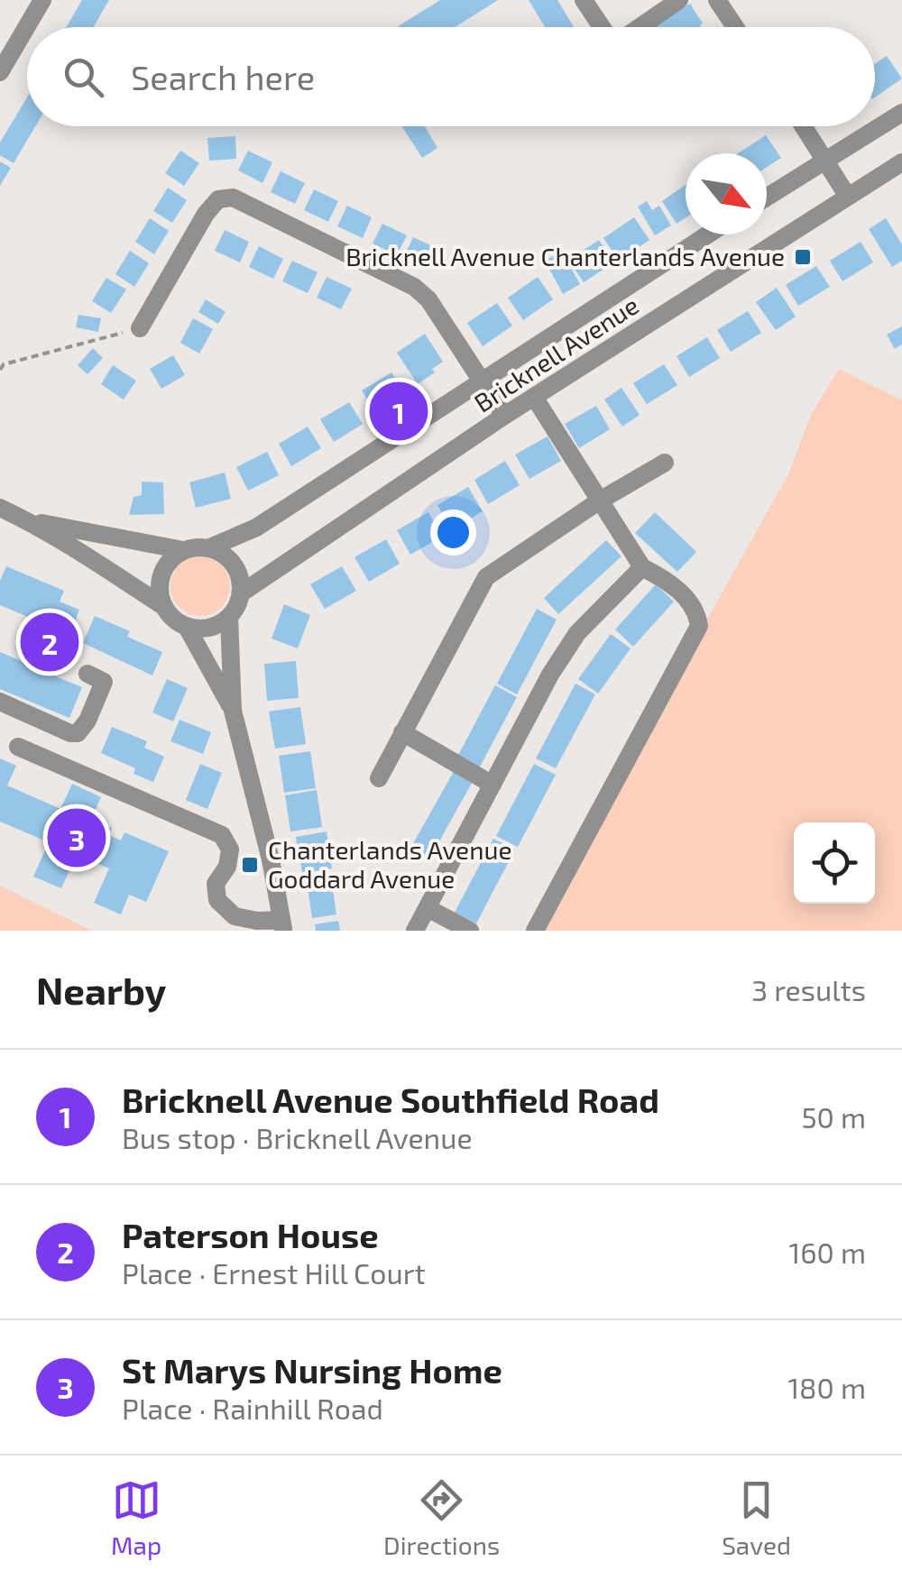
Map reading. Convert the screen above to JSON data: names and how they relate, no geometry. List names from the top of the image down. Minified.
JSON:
{"streets":{"street":["Bricknell Avenue"]},"places":{"transit":["Bricknell Avenue Chanterlands Avenue","Chanterlands Avenue Goddard Avenue"]},"north":"bottom right","page":{"search":"Search here","pins":["1","2","3"],"heading":["Nearby","3 results"],"list":[{"mark":"1","name":"Bricknell Avenue Southfield Road","note":"Bus stop · Bricknell Avenue","value":"50 m"},{"mark":"2","name":"Paterson House","note":"Place · Ernest Hill Court","value":"160 m"},{"mark":"3","name":"St Marys Nursing Home","note":"Place · Rainhill Road","value":"180 m"}],"nav":["Map","Directions","Saved"]}}
